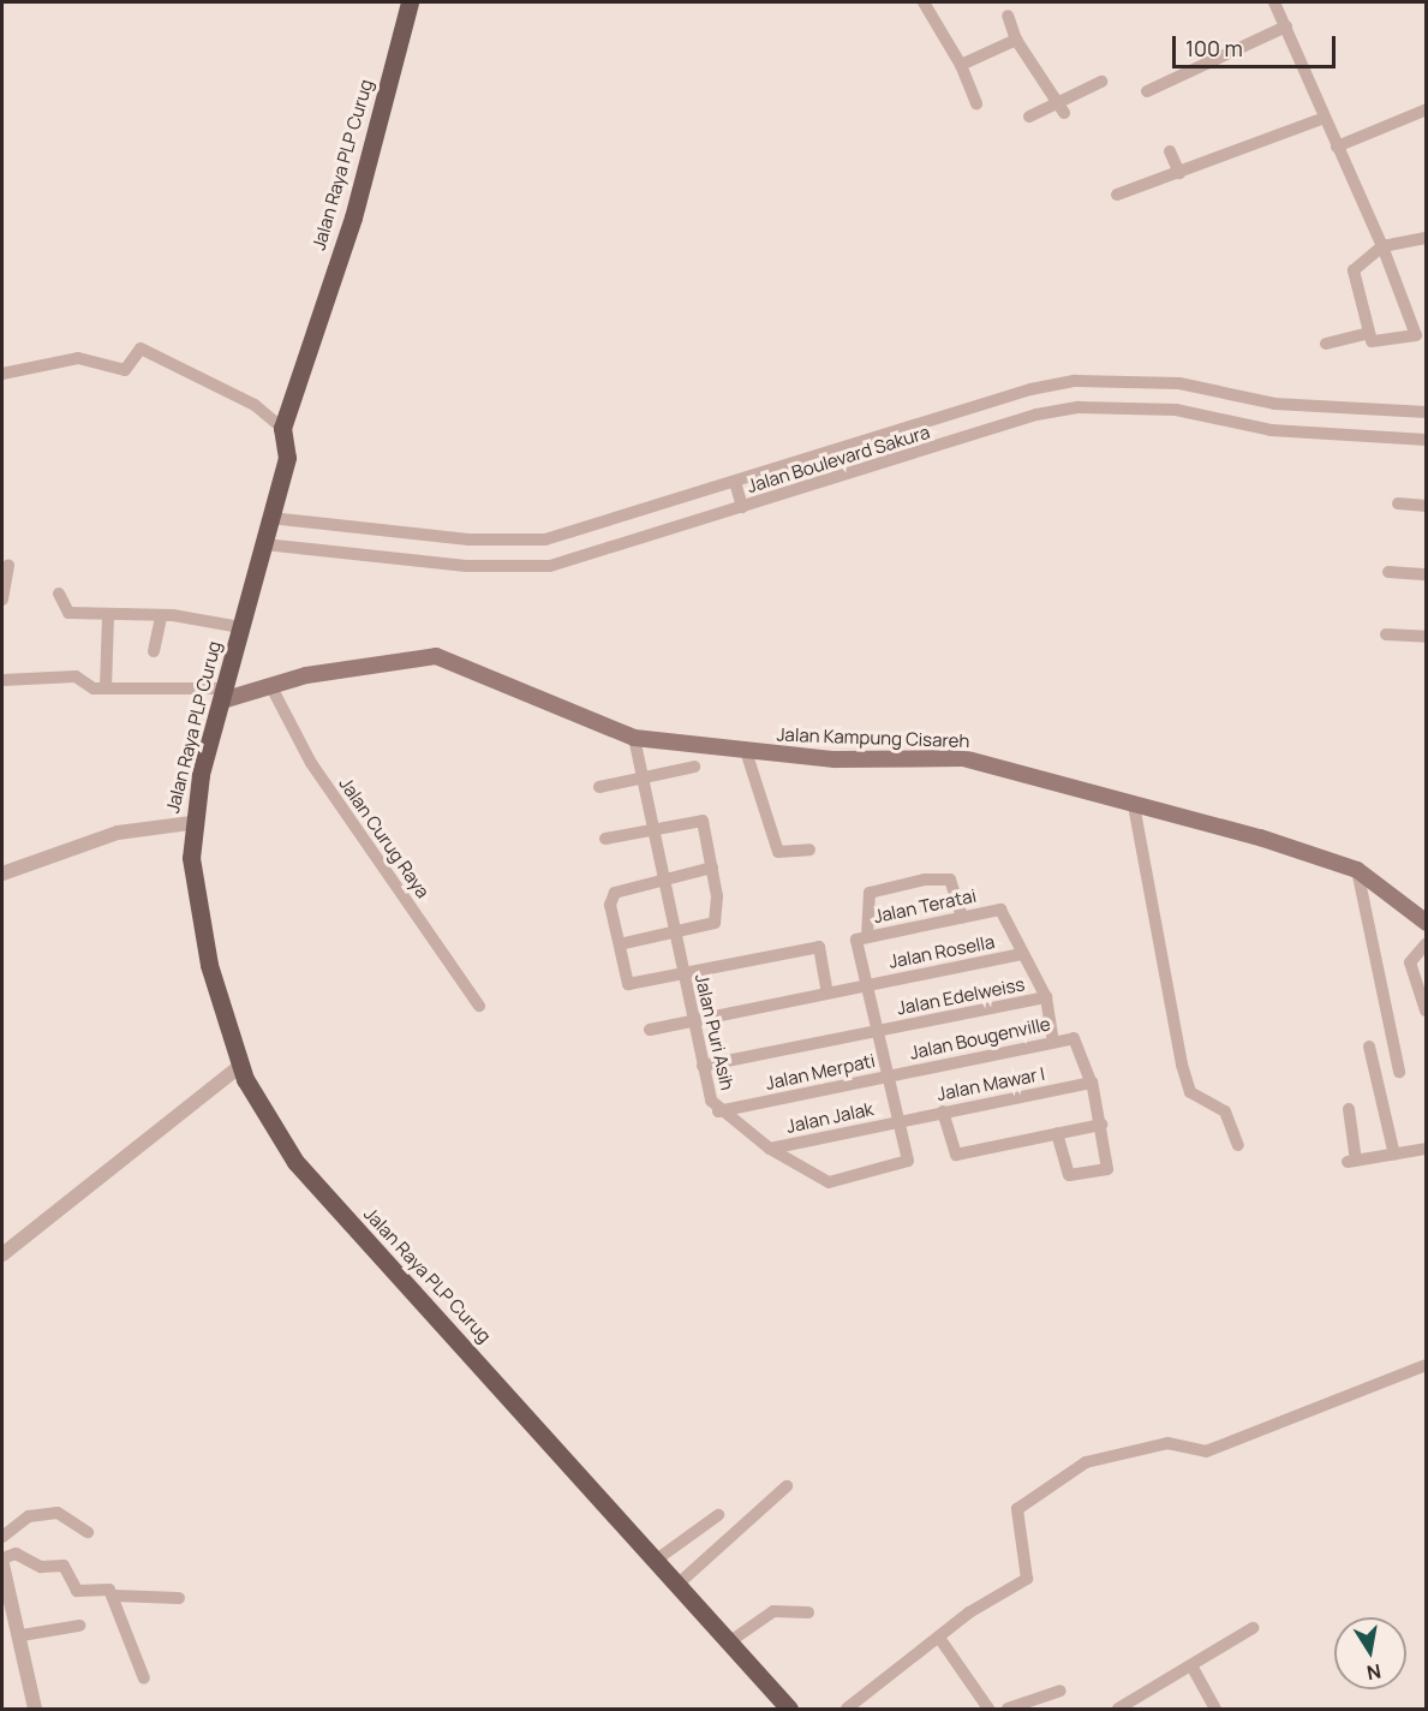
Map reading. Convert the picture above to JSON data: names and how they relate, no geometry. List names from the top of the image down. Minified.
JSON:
{"streets":{"main road":["Jalan Raya PLP Curug","Jalan Kampung Cisareh"],"street":["Jalan Boulevard Sakura","Jalan Curug Raya","Jalan Teratai","Jalan Rosella","Jalan Edelweiss","Jalan Puri Asih","Jalan Bougenville","Jalan Merpati","Jalan Mawar I","Jalan Jalak"]},"crossings":[["Jalan Raya PLP Curug","Jalan Boulevard Sakura"],["Jalan Raya PLP Curug","Jalan Kampung Cisareh"],["Jalan Kampung Cisareh","Jalan Curug Raya"],["Jalan Kampung Cisareh","Jalan Puri Asih"],["Jalan Teratai","Jalan Rosella"],["Jalan Teratai","Jalan Puri Asih"],["Jalan Rosella","Jalan Puri Asih"],["Jalan Edelweiss","Jalan Puri Asih"],["Jalan Edelweiss","Jalan Bougenville"],["Jalan Puri Asih","Jalan Bougenville"],["Jalan Puri Asih","Jalan Merpati"],["Jalan Puri Asih","Jalan Mawar I"],["Jalan Puri Asih","Jalan Jalak"],["Jalan Bougenville","Jalan Merpati"],["Jalan Bougenville","Jalan Mawar I"],["Jalan Mawar I","Jalan Jalak"]],"scale_bar":"100 m","north":"bottom"}
